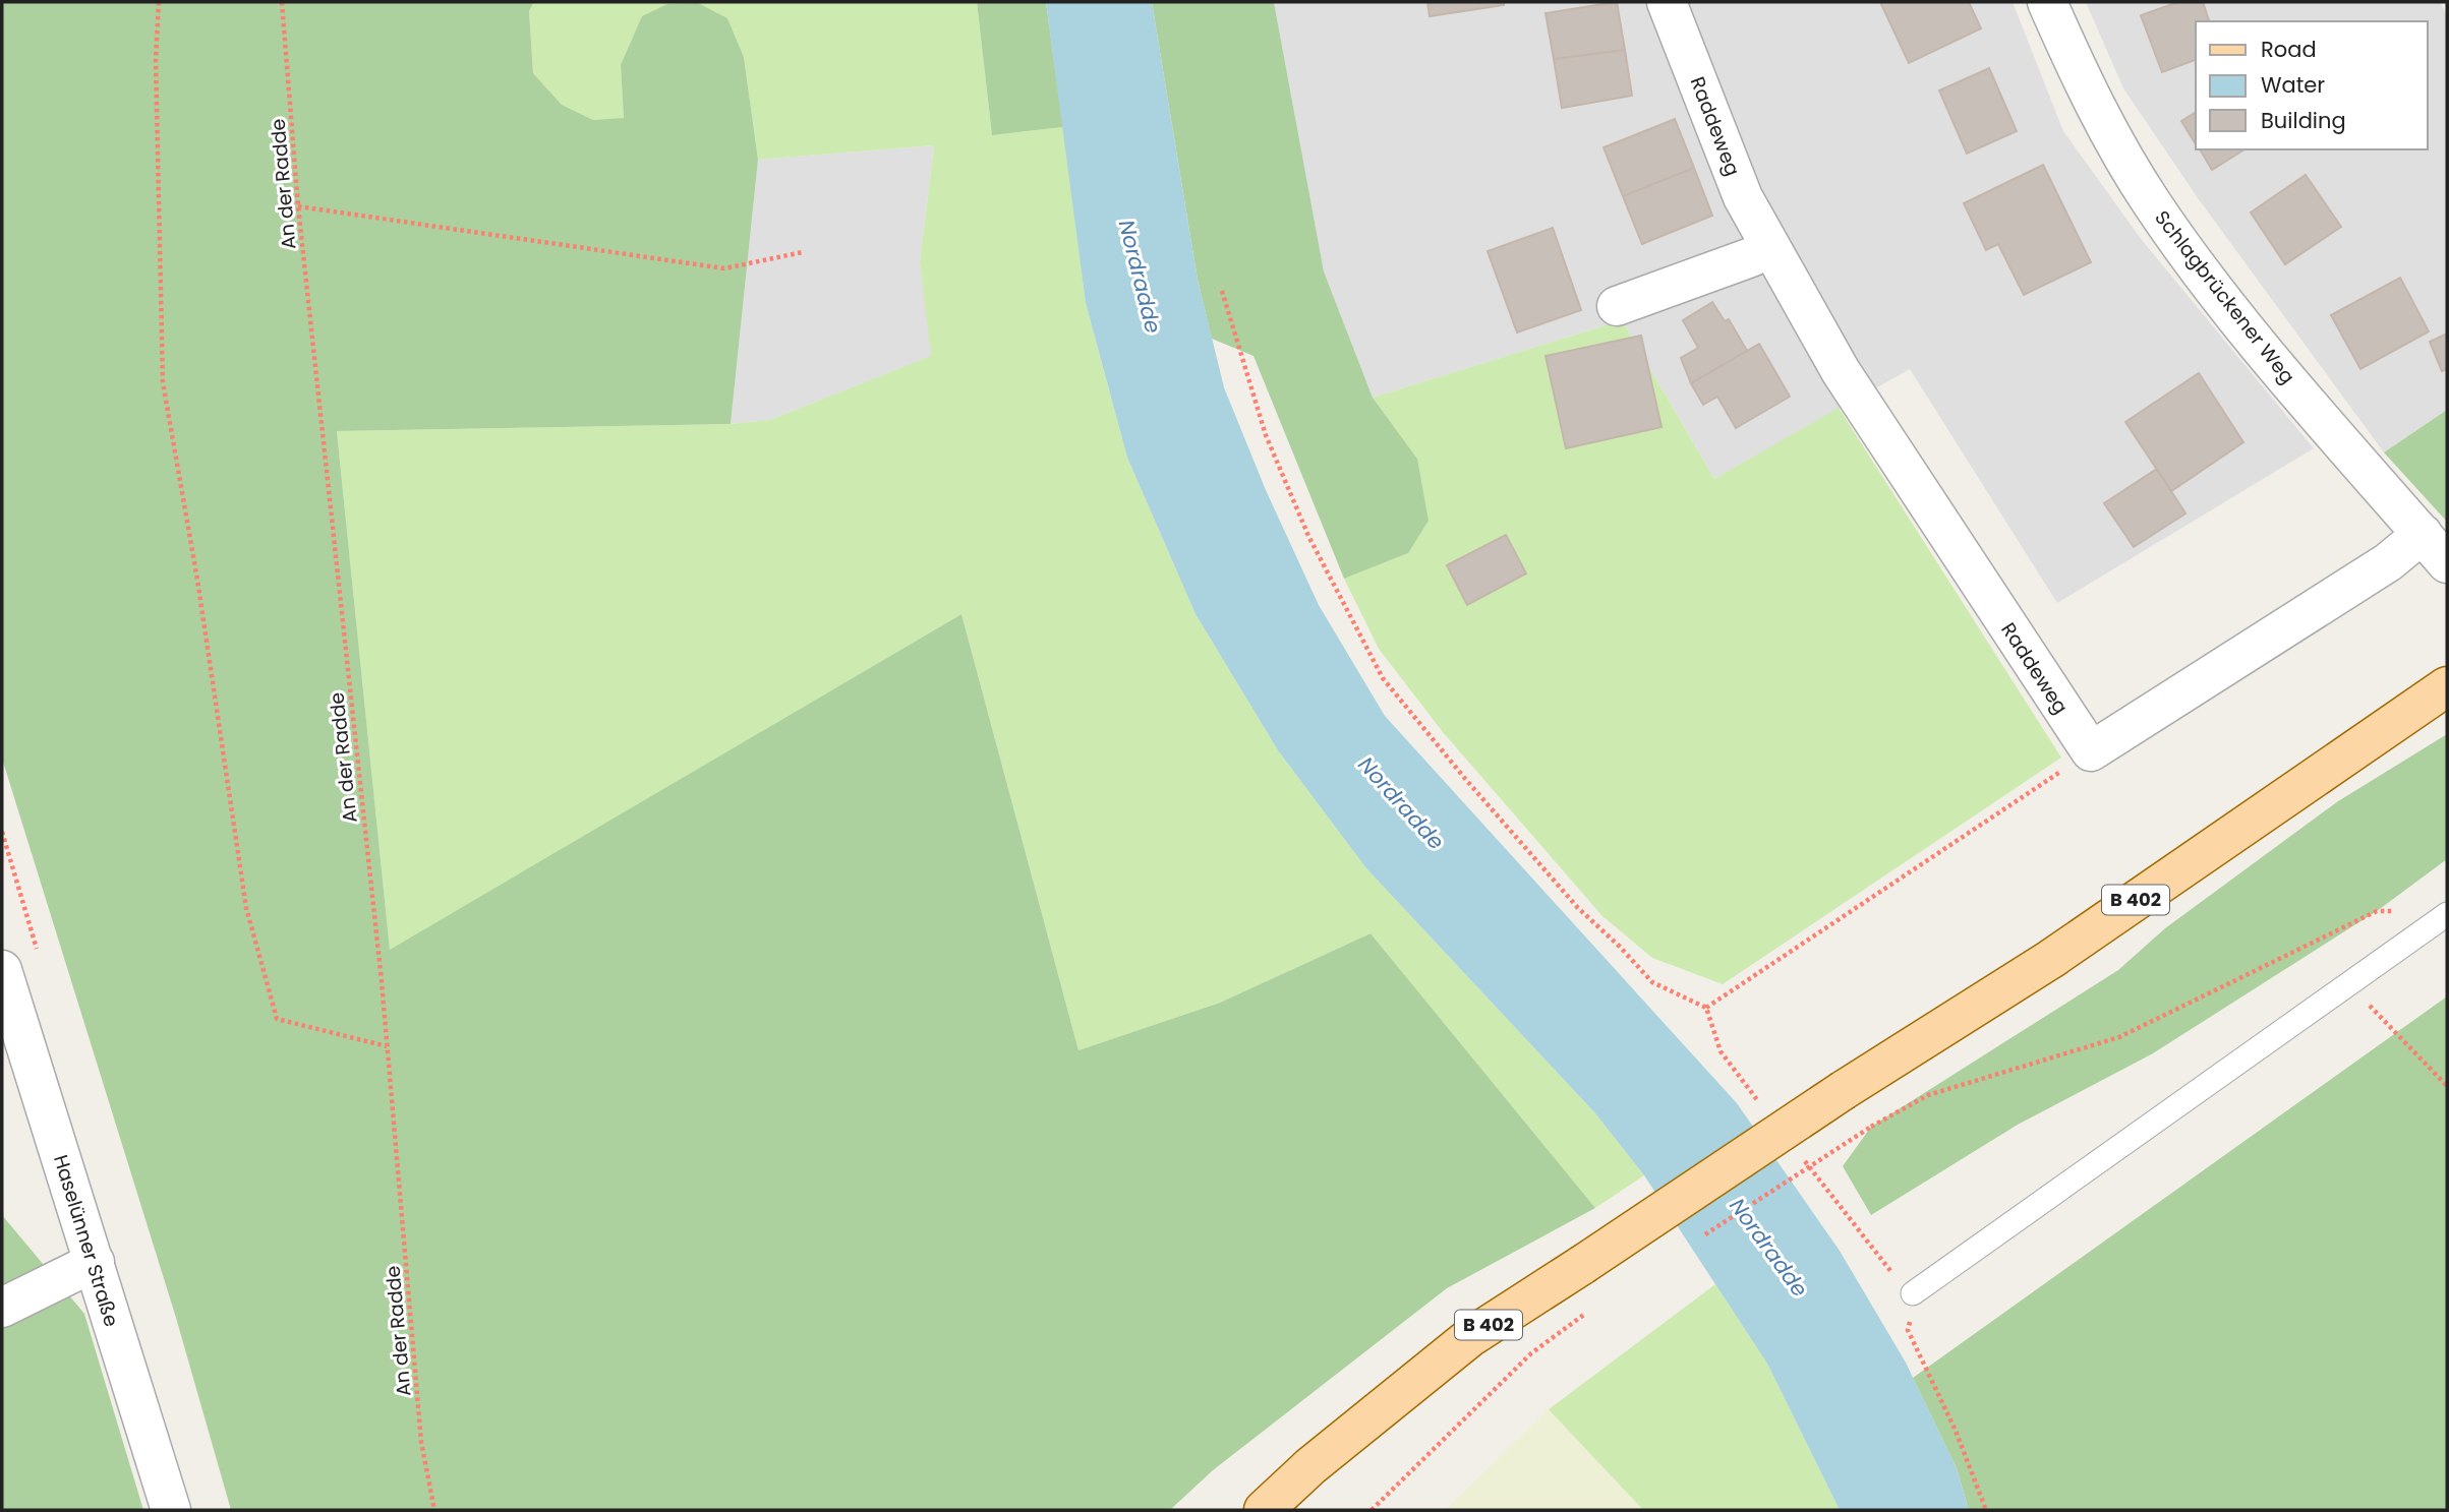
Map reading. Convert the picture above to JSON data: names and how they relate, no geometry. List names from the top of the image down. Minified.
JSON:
{"streets":{"main road":["B 402"],"street":["Raddeweg","Schlagbrückener Weg","Haselünner Straße"],"path":["An der Radde"]},"water":["Nordradde"],"legend":["Road","Water","Building"]}
